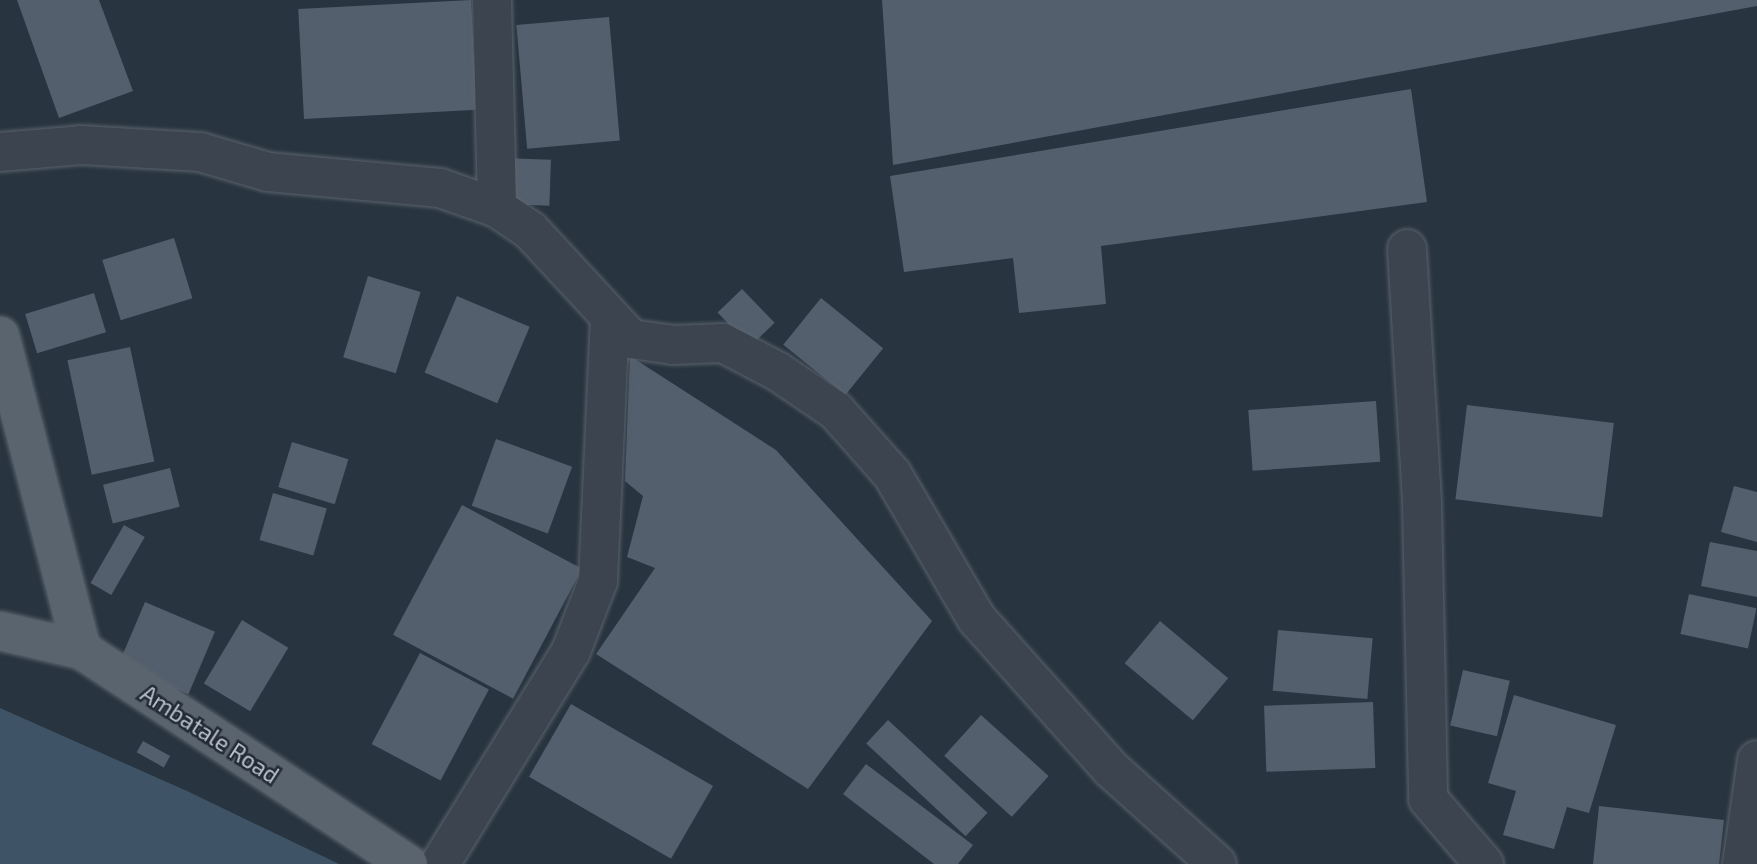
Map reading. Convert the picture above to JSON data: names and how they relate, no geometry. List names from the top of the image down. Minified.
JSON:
{"streets":{"main road":["Ambatale Road"]}}
